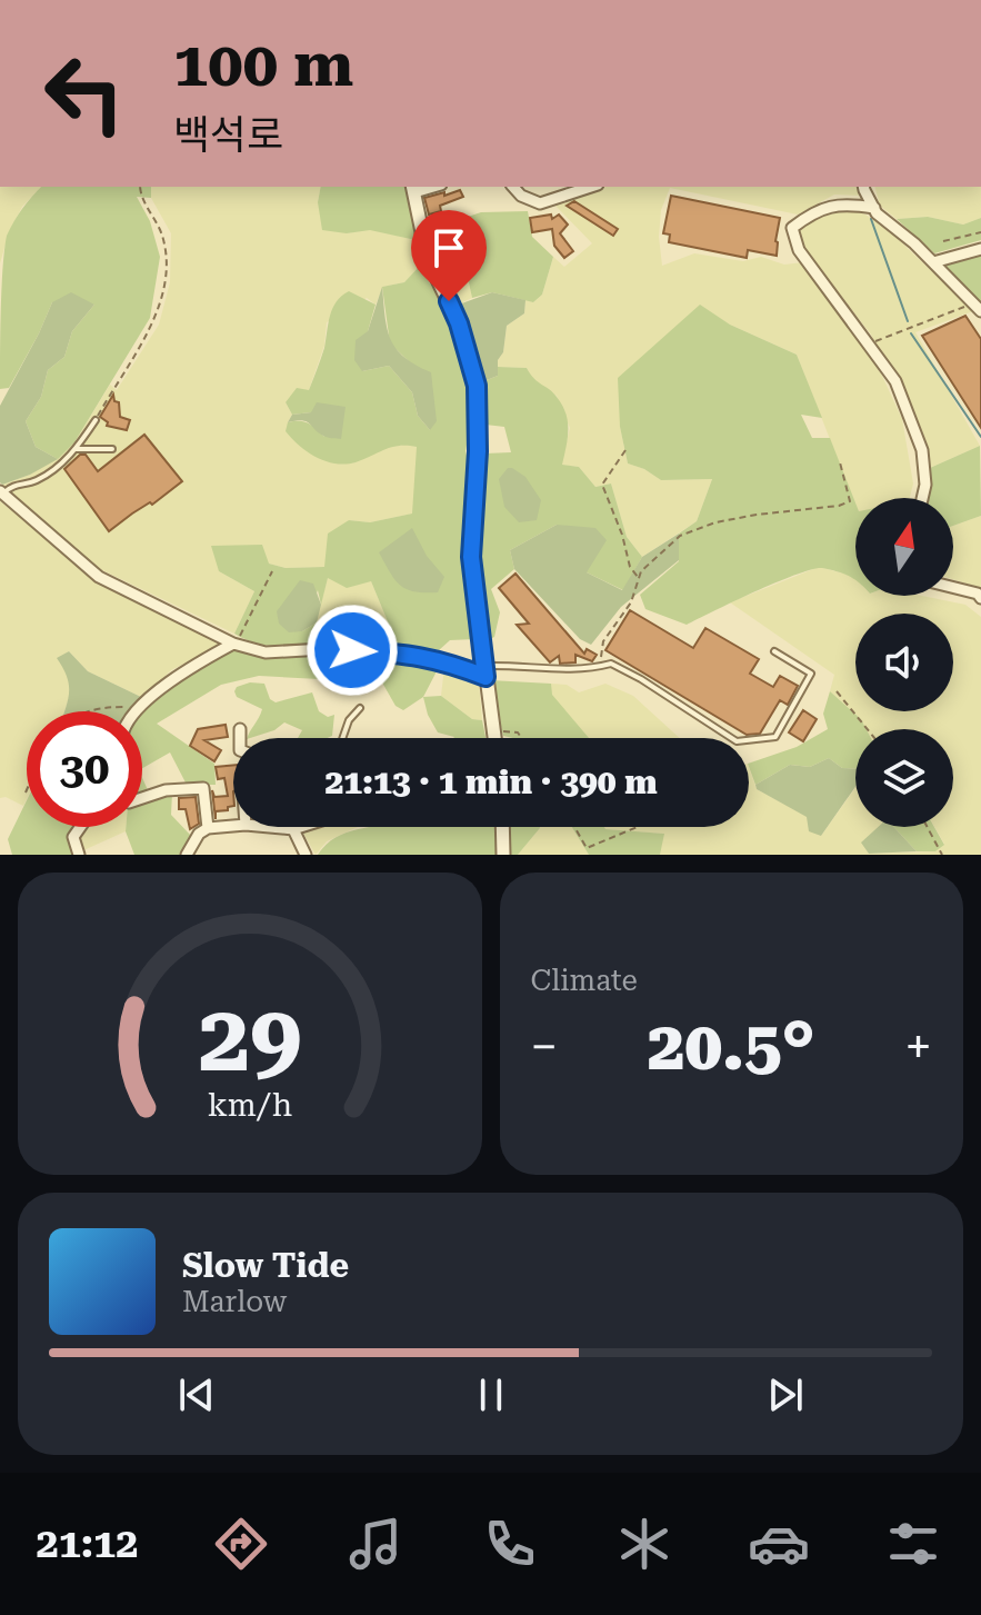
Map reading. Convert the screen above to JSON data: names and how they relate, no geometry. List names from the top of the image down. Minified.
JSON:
{"north":"top","page":{"turn":["100 m","백석로"],"limit":"30","trip":"21:13 · 1 min · 390 m","tile":"Climate","heat":["−","20.5°","+"],"song":["Slow Tide","Marlow"],"tabs":"21:12","gauge":["29","km/h"]}}
